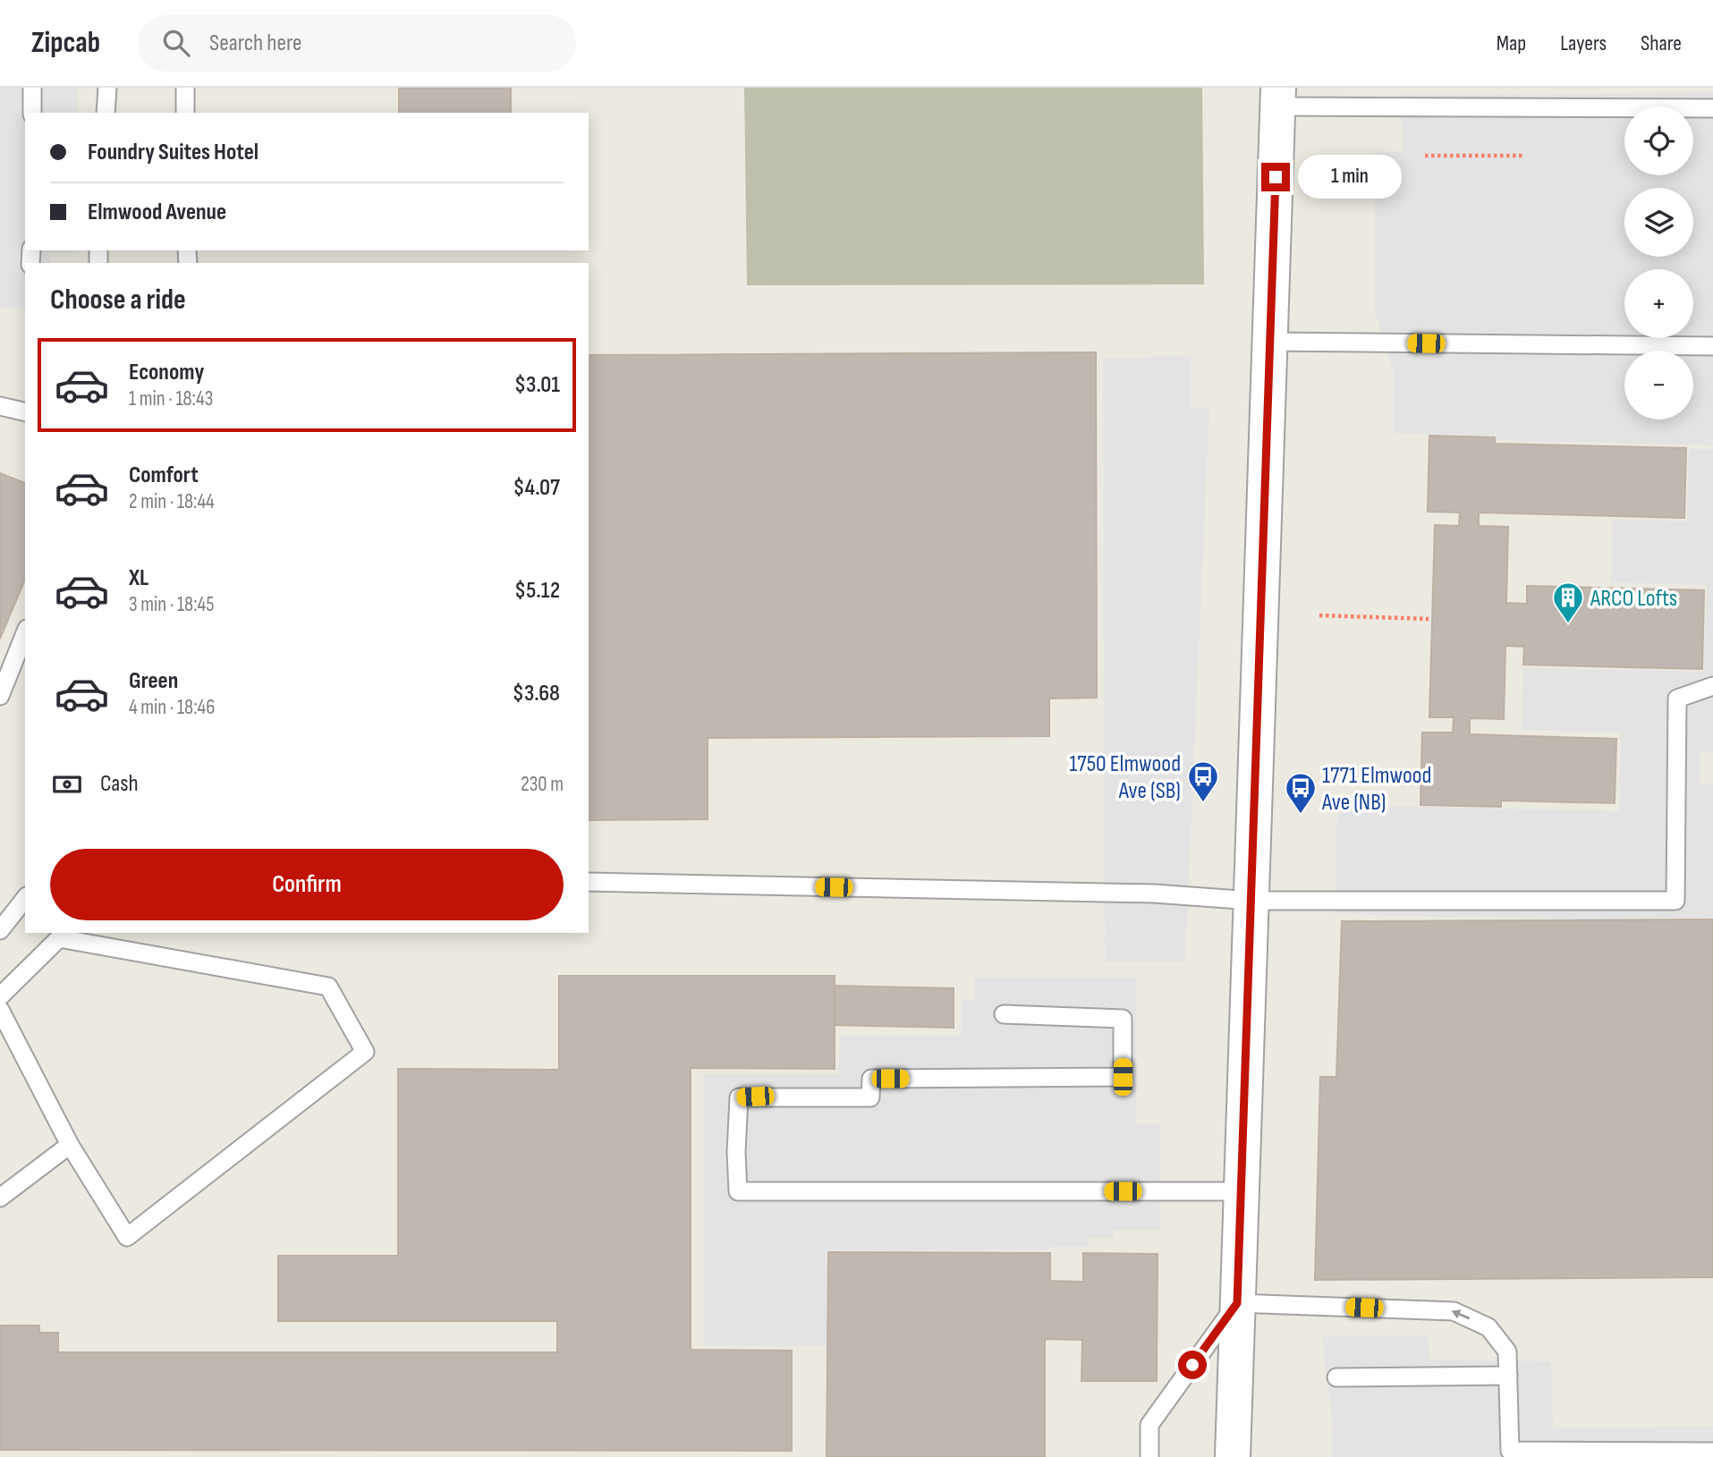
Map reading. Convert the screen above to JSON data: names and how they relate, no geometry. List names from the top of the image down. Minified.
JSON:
{"places":{"building":["ARCO Lofts"],"bus stop":["1750 Elmwood Ave (SB)","1771 Elmwood Ave (NB)"]},"page":{"header":"Zipcab","search":"Search here","nav":["Map","Layers","Share"],"map_buttons":["+","−"],"banner":["Foundry Suites Hotel","Elmwood Avenue"],"bubble":"1 min","heading":"Choose a ride","list":[{"name":"Economy","note":"1 min · 18:43","value":"$3.01"},{"name":"Comfort","note":"2 min · 18:44","value":"$4.07"},{"name":"XL","note":"3 min · 18:45","value":"$5.12"},{"name":"Green","note":"4 min · 18:46","value":"$3.68"}],"pay":["Cash","230 m"],"buttons":"Confirm"}}
